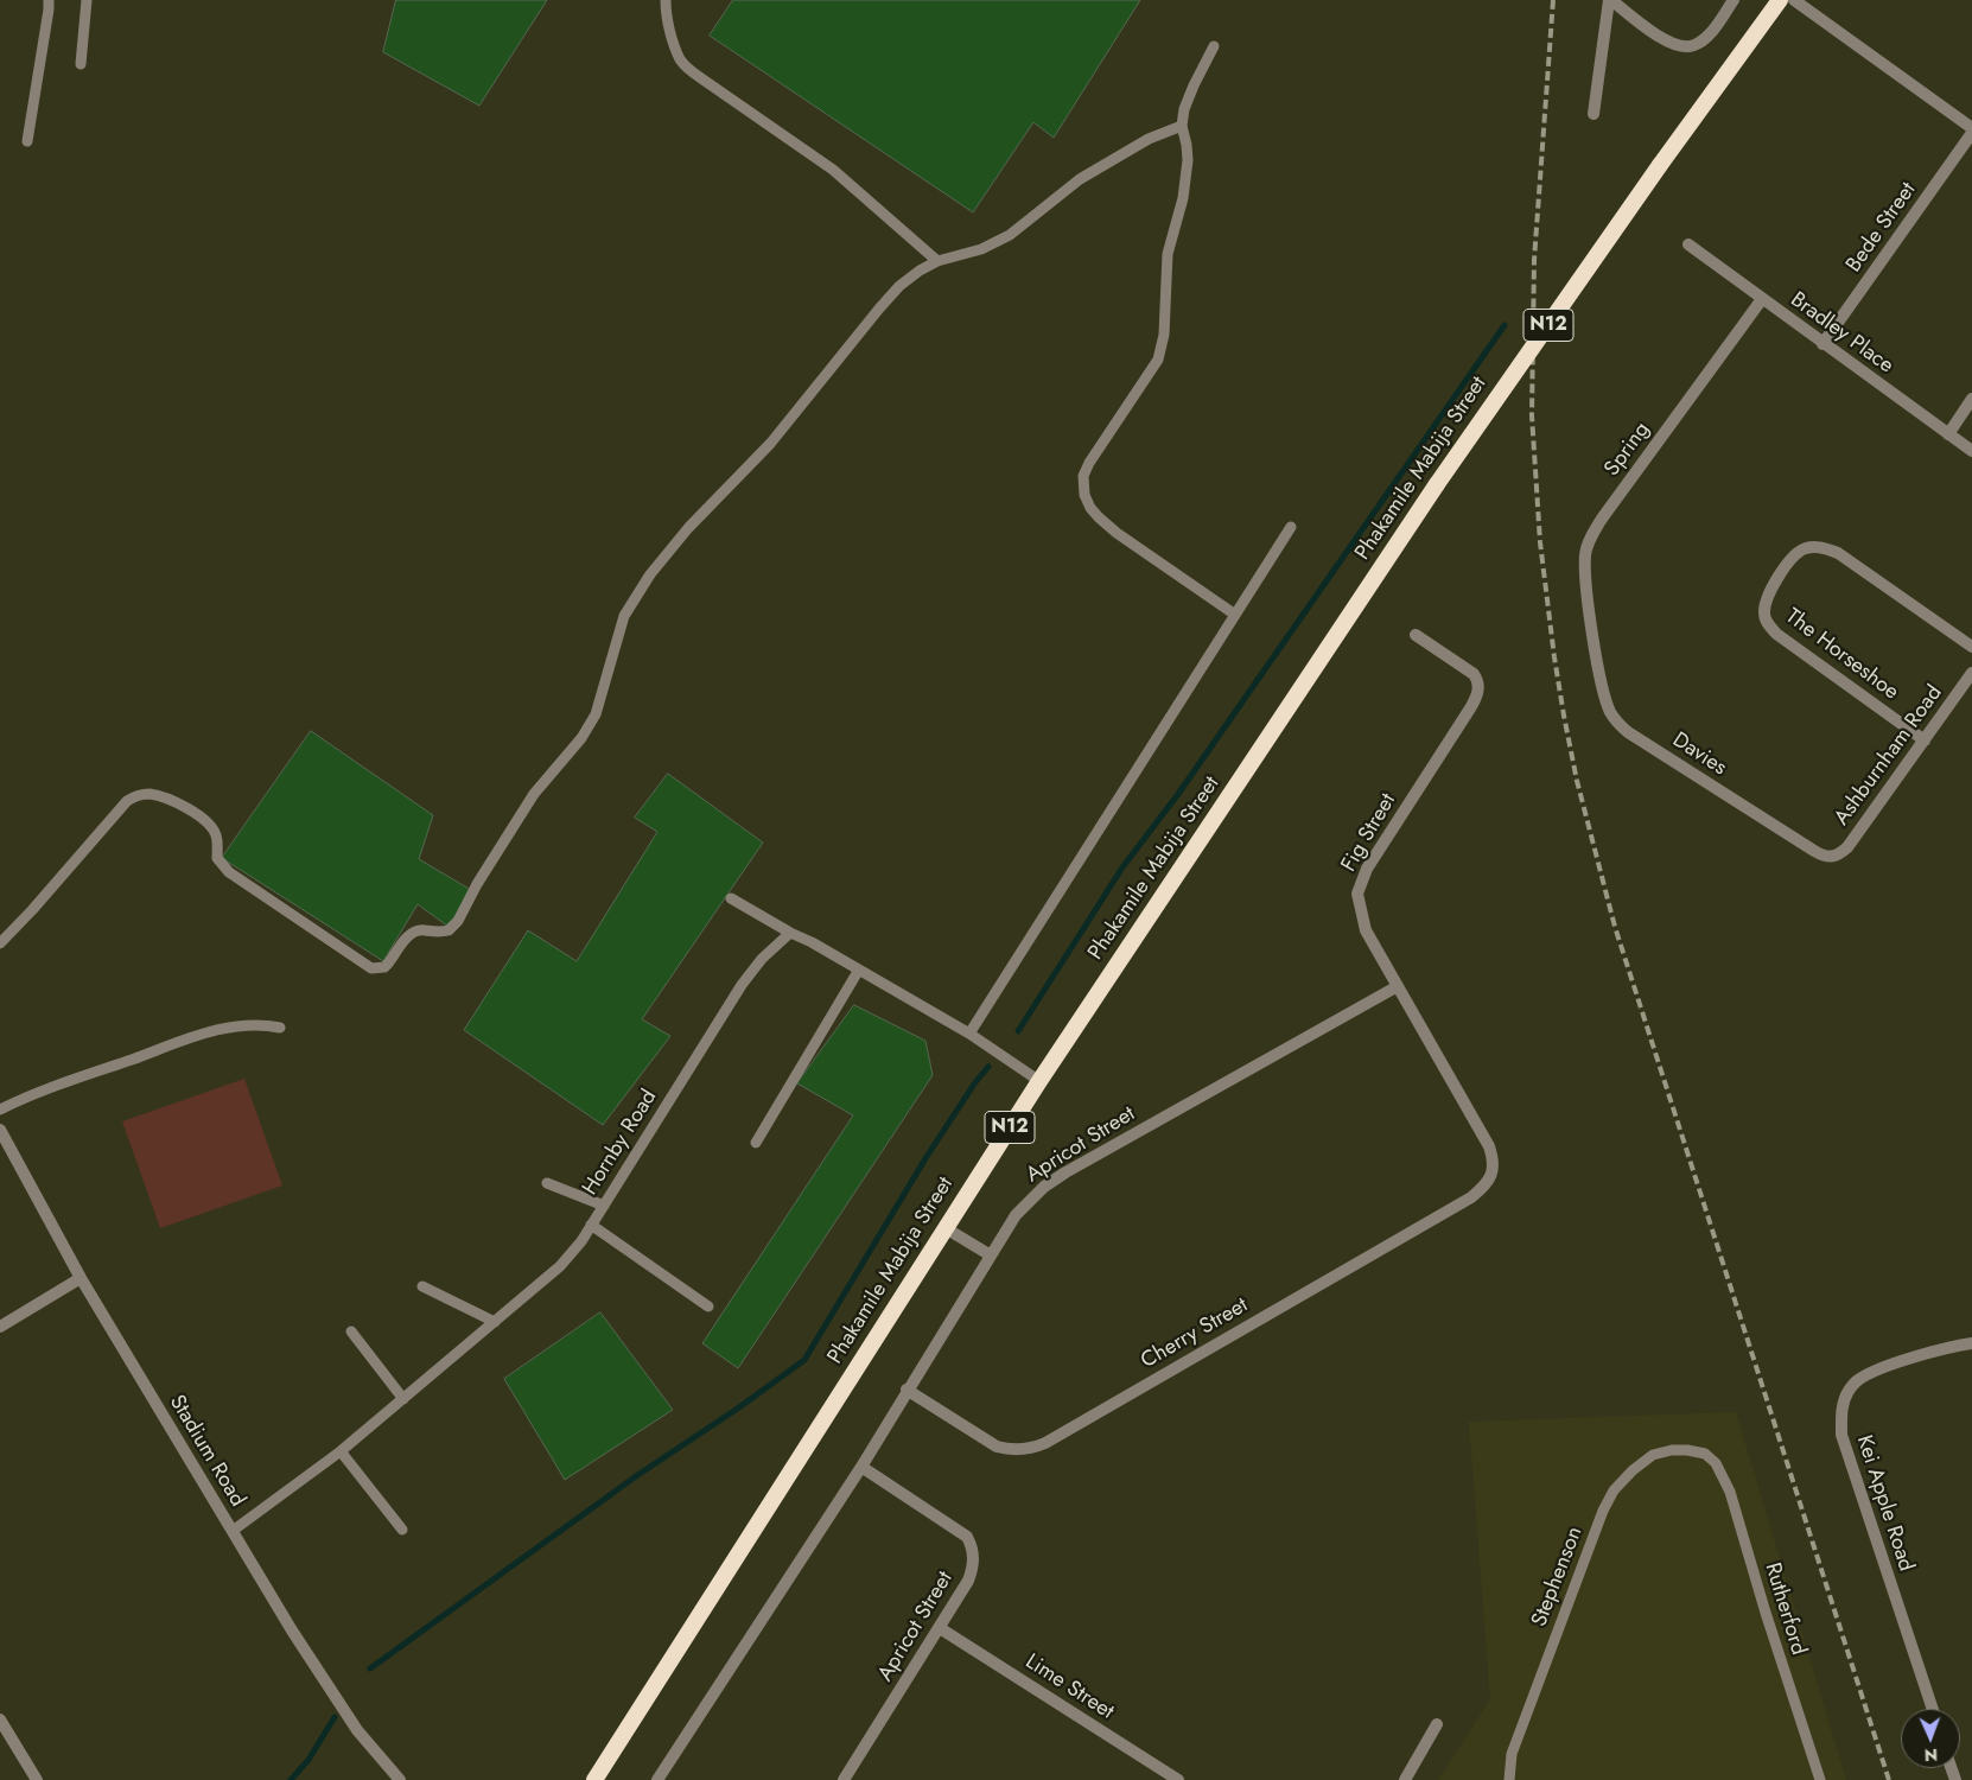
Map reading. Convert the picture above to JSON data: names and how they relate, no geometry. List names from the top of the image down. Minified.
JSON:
{"streets":{"highway":["N12","Phakamile Mabija Street"],"street":["Bede Street","Bradley Place","Spring","The Horseshoe","Davies","Ashburnham Road","Fig Street","Apricot Street","Cherry Street","Stadium Road","Kei Apple Road","Lime Street"],"lane":["Hornby Road","Stephenson","Rutherford"]},"crossings":[["Bede Street","Bradley Place"],["Bradley Place","Spring"],["Spring","Davies"],["The Horseshoe","Ashburnham Road"],["Davies","Ashburnham Road"],["Fig Street","Apricot Street"],["Fig Street","Cherry Street"],["Hornby Road","Stadium Road"],["Apricot Street","Cherry Street"],["Apricot Street","Lime Street"],["Stephenson","Rutherford"]],"north":"bottom"}
